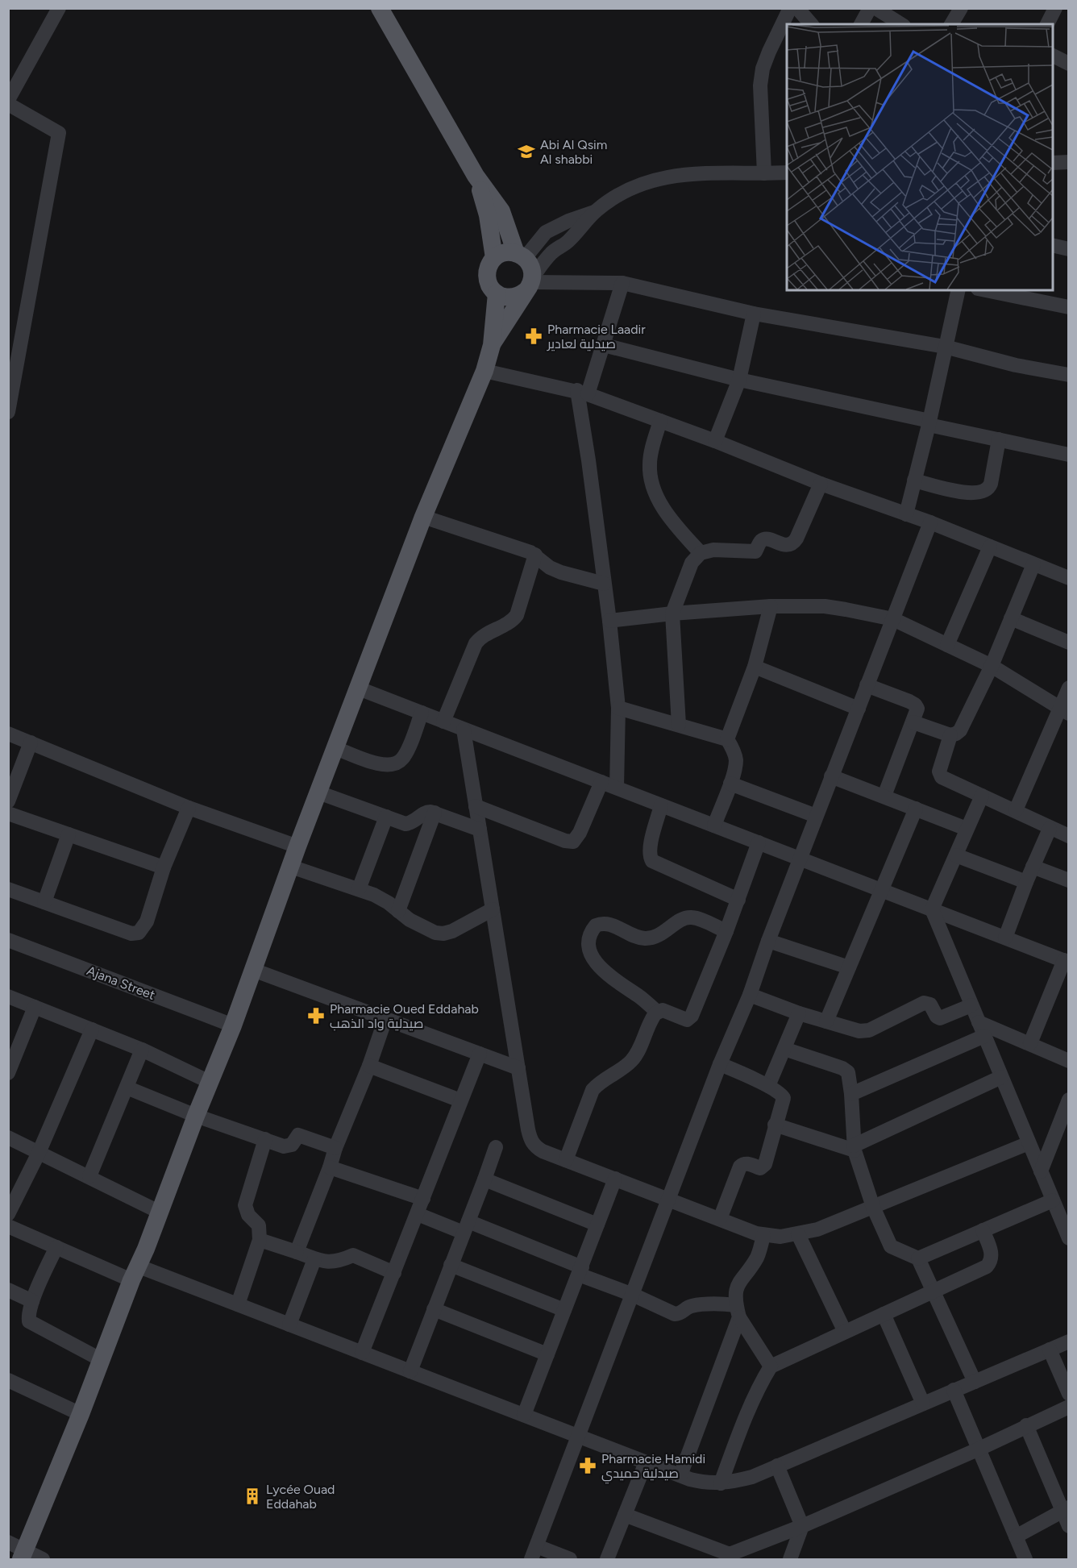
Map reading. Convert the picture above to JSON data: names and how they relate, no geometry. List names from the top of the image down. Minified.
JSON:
{"streets":{"street":["Ajana Street"]},"places":{"school or university":["Abi Al Qsim Al shabbi"],"pharmacy":["Pharmacie Laadir صيدلية لعادير","Pharmacie Oued Eddahab صيدلية واد الذهب","Pharmacie Hamidi صيدلية حميدي"],"building":["Lycée Ouad Eddahab"]}}
